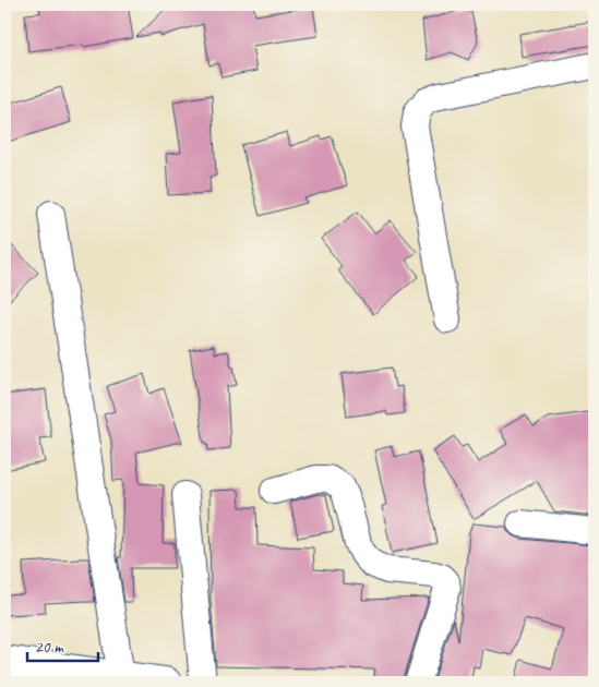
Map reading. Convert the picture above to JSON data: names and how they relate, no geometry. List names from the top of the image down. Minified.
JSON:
{"scale_bar":"20 m"}
